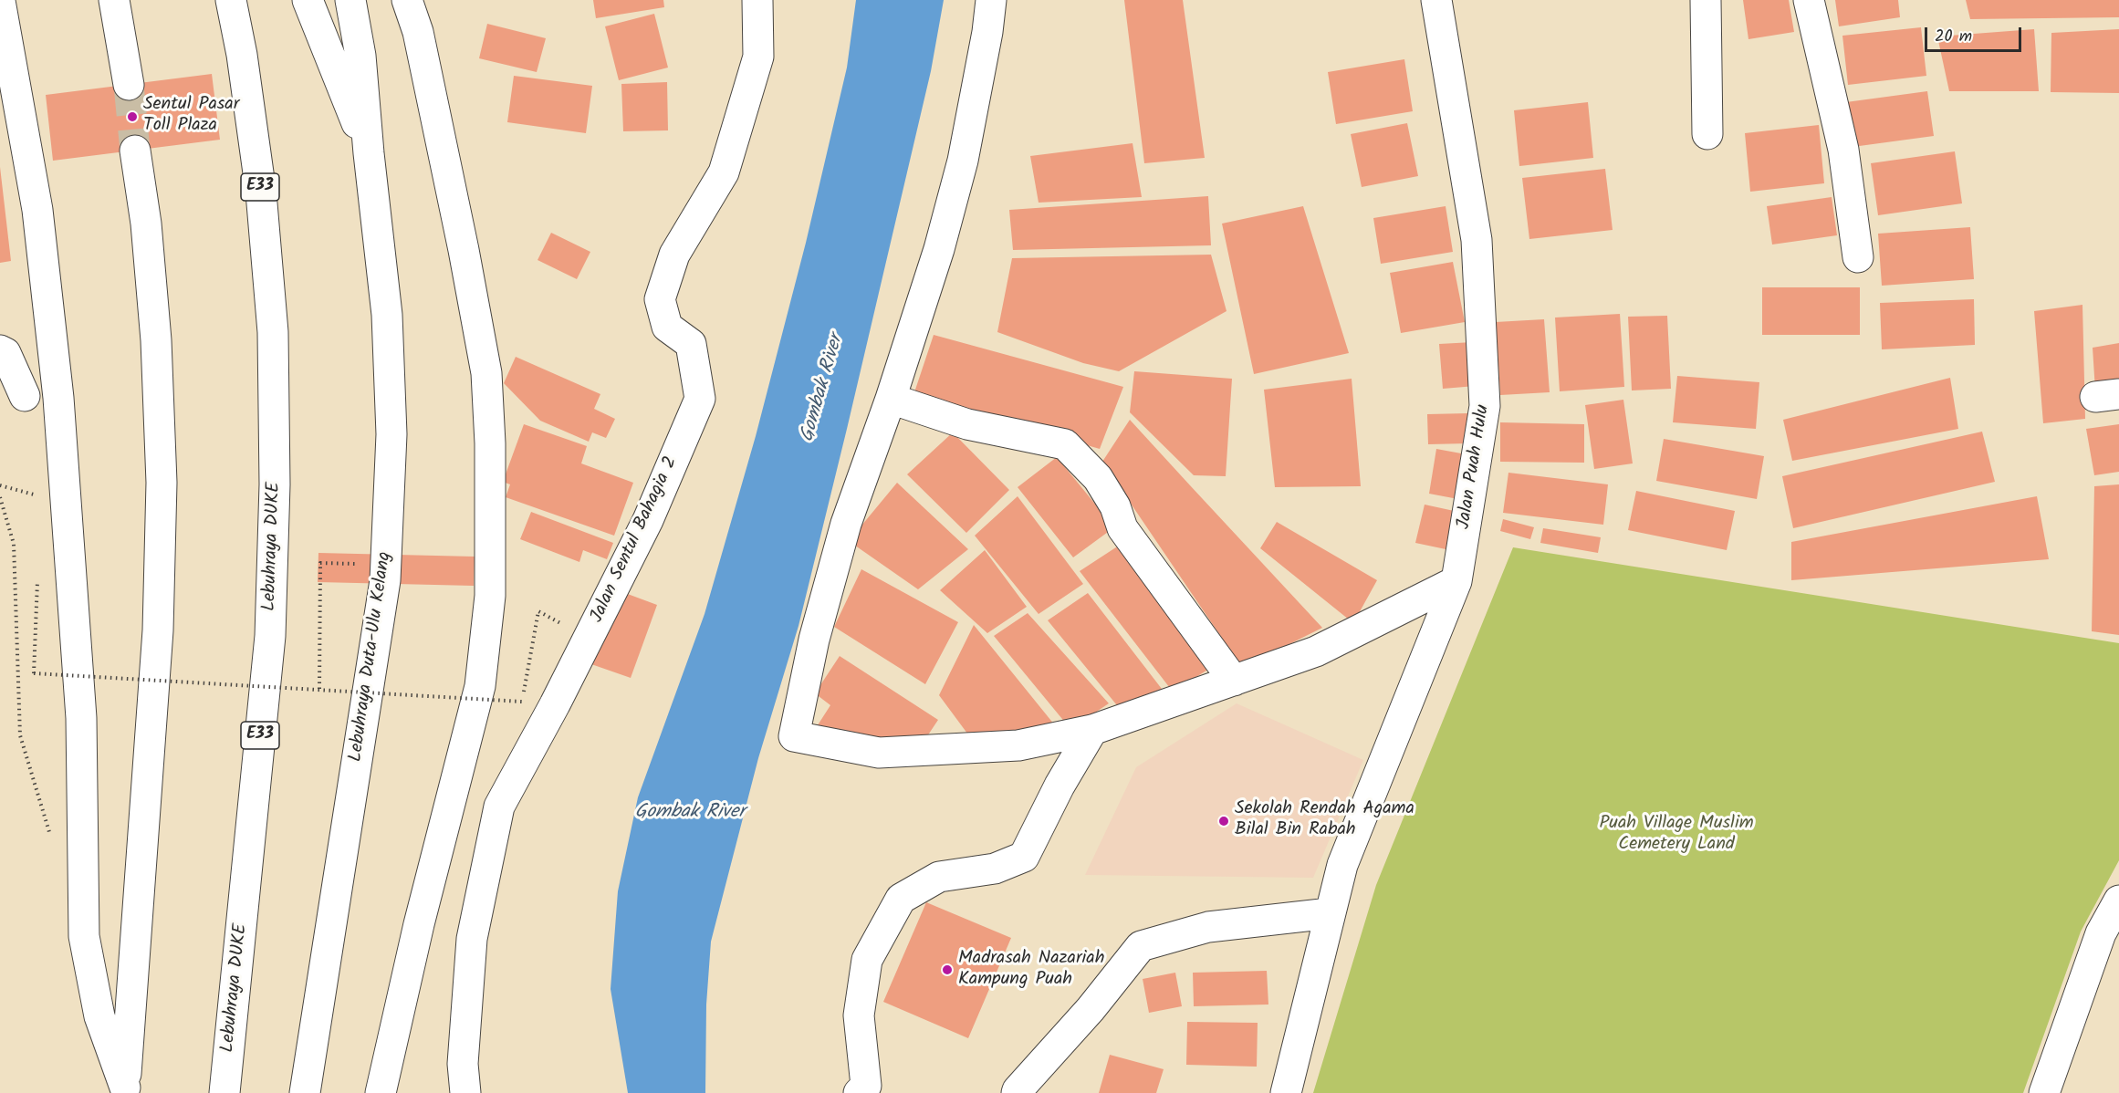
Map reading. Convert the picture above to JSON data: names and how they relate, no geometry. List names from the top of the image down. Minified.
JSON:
{"streets":{"main road":["E33","Jalan Puah Hulu","Jalan Sentul Bahagia 2","Lebuhraya DUKE","Lebuhraya Duta-Ulu Kelang"]},"water":["Gombak River"],"parks":["Puah Village Muslim Cemetery Land"],"places":["Sentul Pasar Toll Plaza","Sekolah Rendah Agama Bilal Bin Rabah","Madrasah Nazariah Kampung Puah"],"scale_bar":"20 m"}
